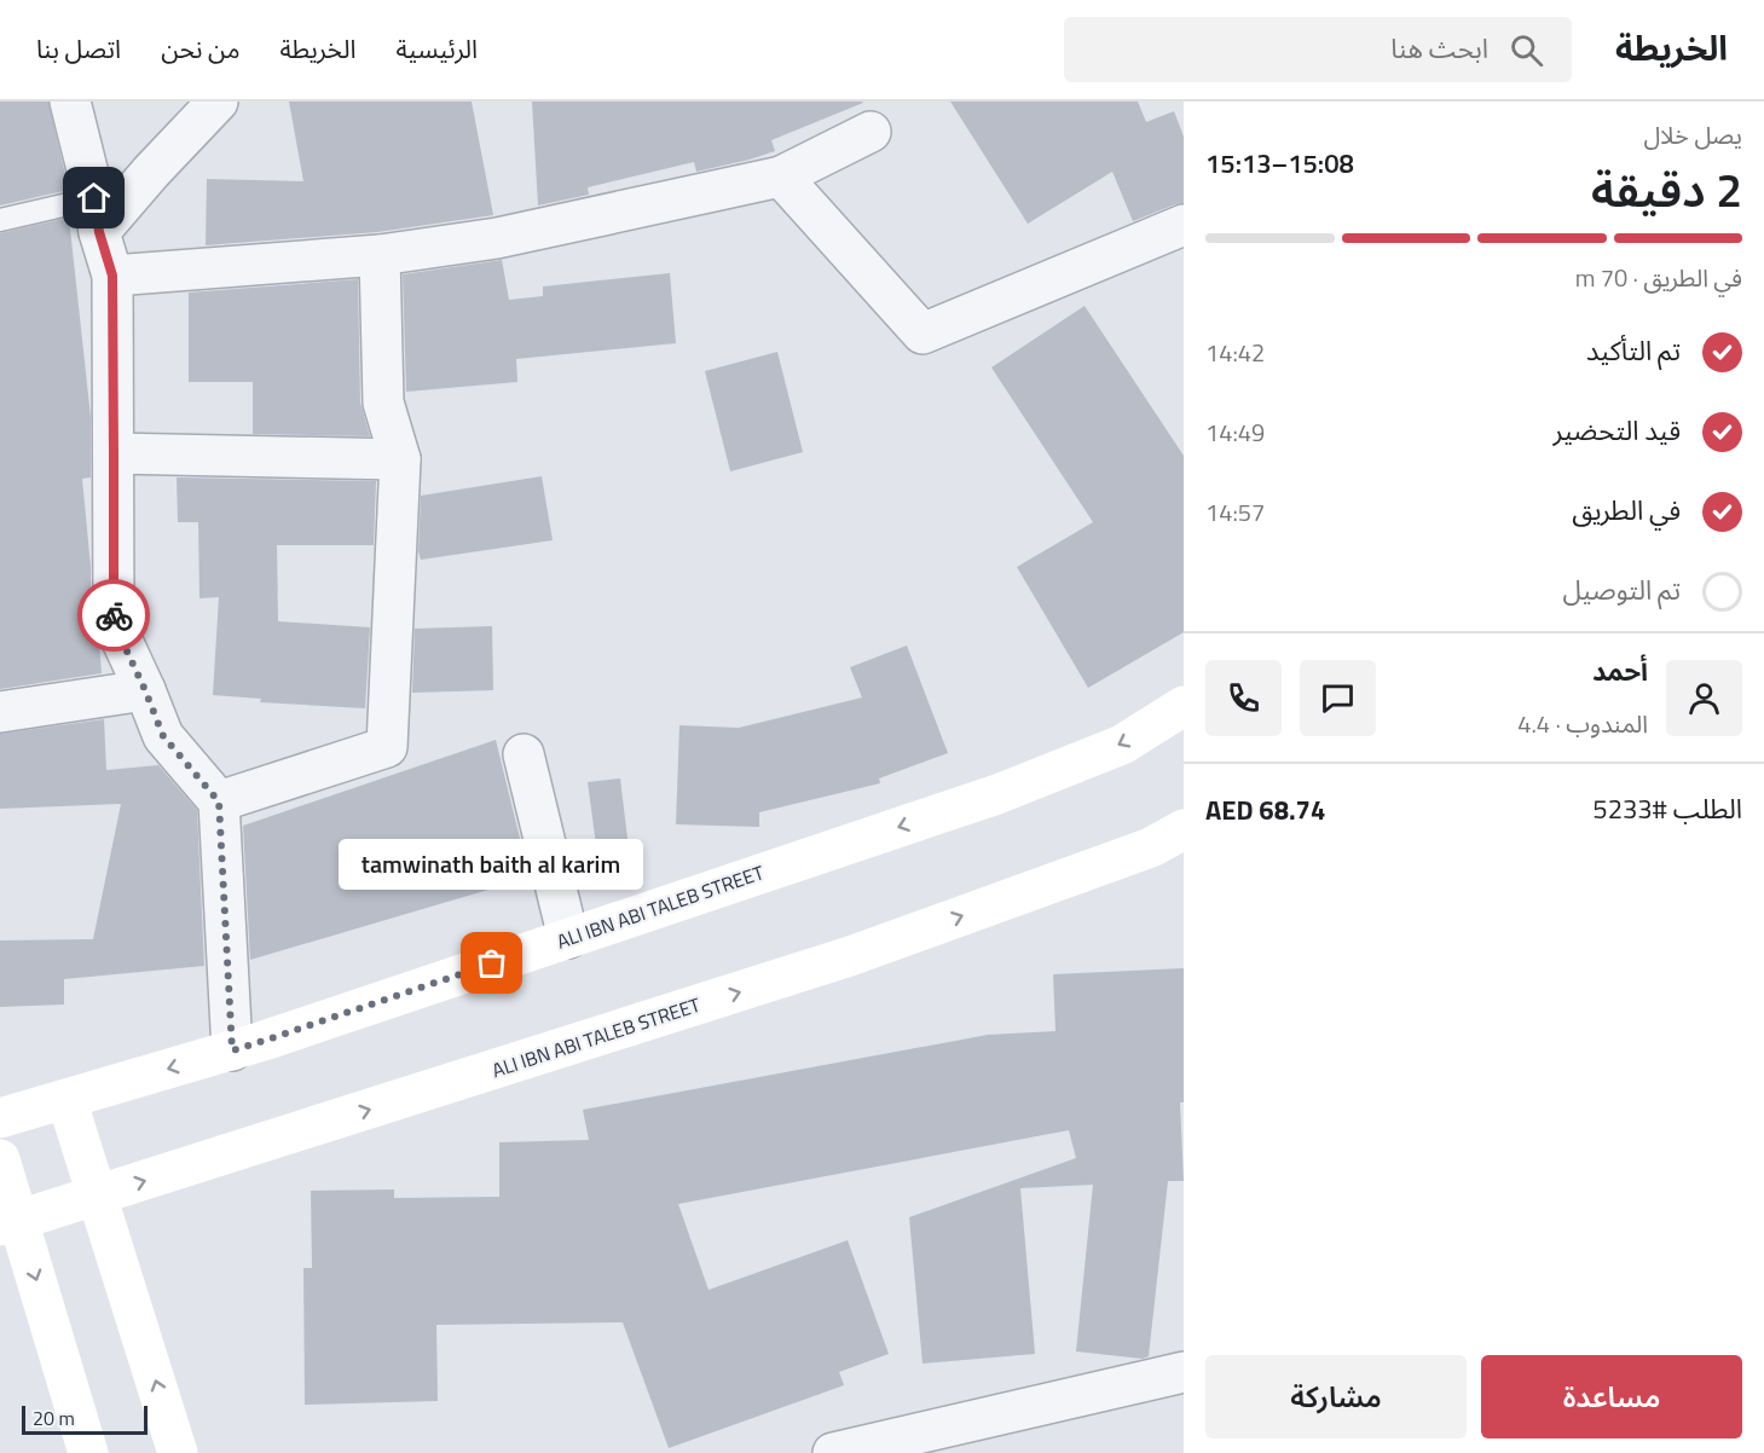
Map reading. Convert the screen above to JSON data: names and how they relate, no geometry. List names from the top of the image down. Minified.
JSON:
{"streets":{"main road":["ALI IBN ABI TALEB STREET"]},"places":["tamwinath baith al karim"],"scale_bar":"20 m","page":{"header":"الخريطة","search":"ابحث هنا","nav":["الرئيسية","الخريطة","من نحن","اتصل بنا"],"heading":["2 دقيقة","يصل خلال","15:08–15:13"],"panel":["أحمد","المندوب · 4.4","الطلب #5233","AED 68.74"],"bar":"في الطريق · 70 m","list":[["تم التأكيد","14:42"],["قيد التحضير","14:49"],["في الطريق","14:57"],"تم التوصيل"],"bubble":"tamwinath baith al karim","buttons":["مساعدة","مشاركة"],"scale":"20 m"}}
